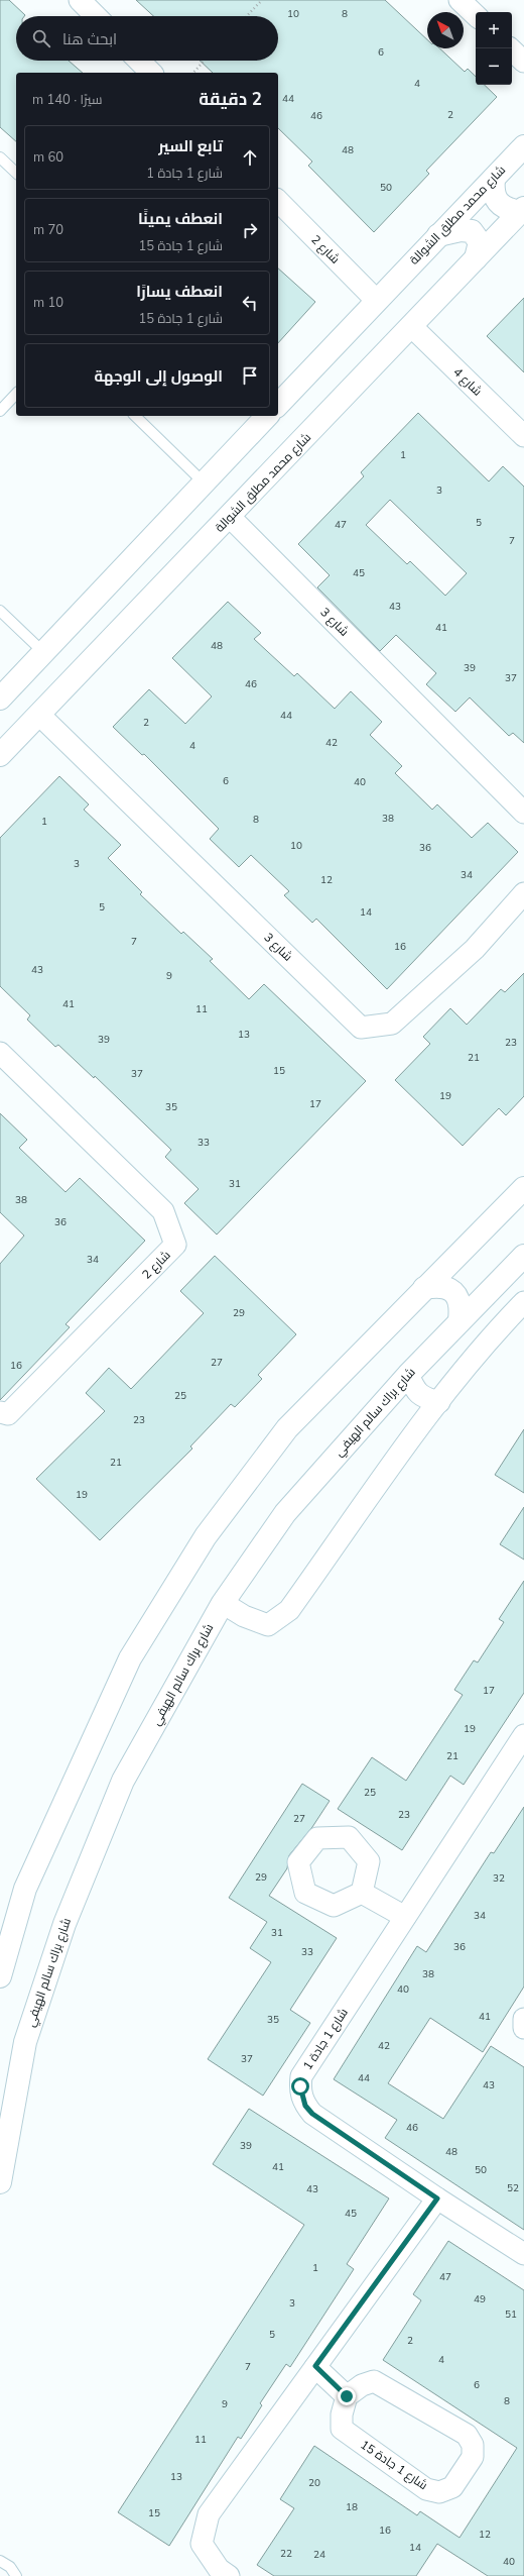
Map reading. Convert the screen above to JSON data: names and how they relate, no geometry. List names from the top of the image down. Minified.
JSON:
{"streets":{"main road":["شارع محمد مطلق الشوالة","شارع براك سالم الهيفي"],"street":["شارع 2","شارع 4","شارع 3","شارع 1 جادة 1","شارع 1 جادة 15"]},"crossings":[["شارع محمد مطلق الشوالة","شارع 2"],["شارع محمد مطلق الشوالة","شارع 4"],["شارع محمد مطلق الشوالة","شارع 3"]],"house_numbers":["10","8","6","4","44","2","46","48","50","1","3","5","47","7","45","43","41","48","39","37","46","44","2","42","4","6","40","38","8","1","10","36","3","34","12","5","14","7","16","43","9","41","11","13","39","23","21","15","37","19","17","35","33","31","38","36","34","29","27","16","25","23","21","19","17","19","21","25","23","27","29","32","34","31","36","33","38","40","41","35","42","37","44","43","46","39","48","41","50","52","43","45","1","47","49","3","51","5","2","4","7","6","8","9","11","13","20","18","15","16","12","14","22","24","40"],"north":"top left","page":{"map_buttons":["+","−"],"search":"ابحث هنا","heading":["2 دقيقة","سيرًا · 140 m"],"list":[["تابع السير","شارع 1 جادة 1","60 m"],["انعطف يمينًا","شارع 1 جادة 15","70 m"],["انعطف يسارًا","شارع 1 جادة 15","10 m"],"الوصول إلى الوجهة"]}}
